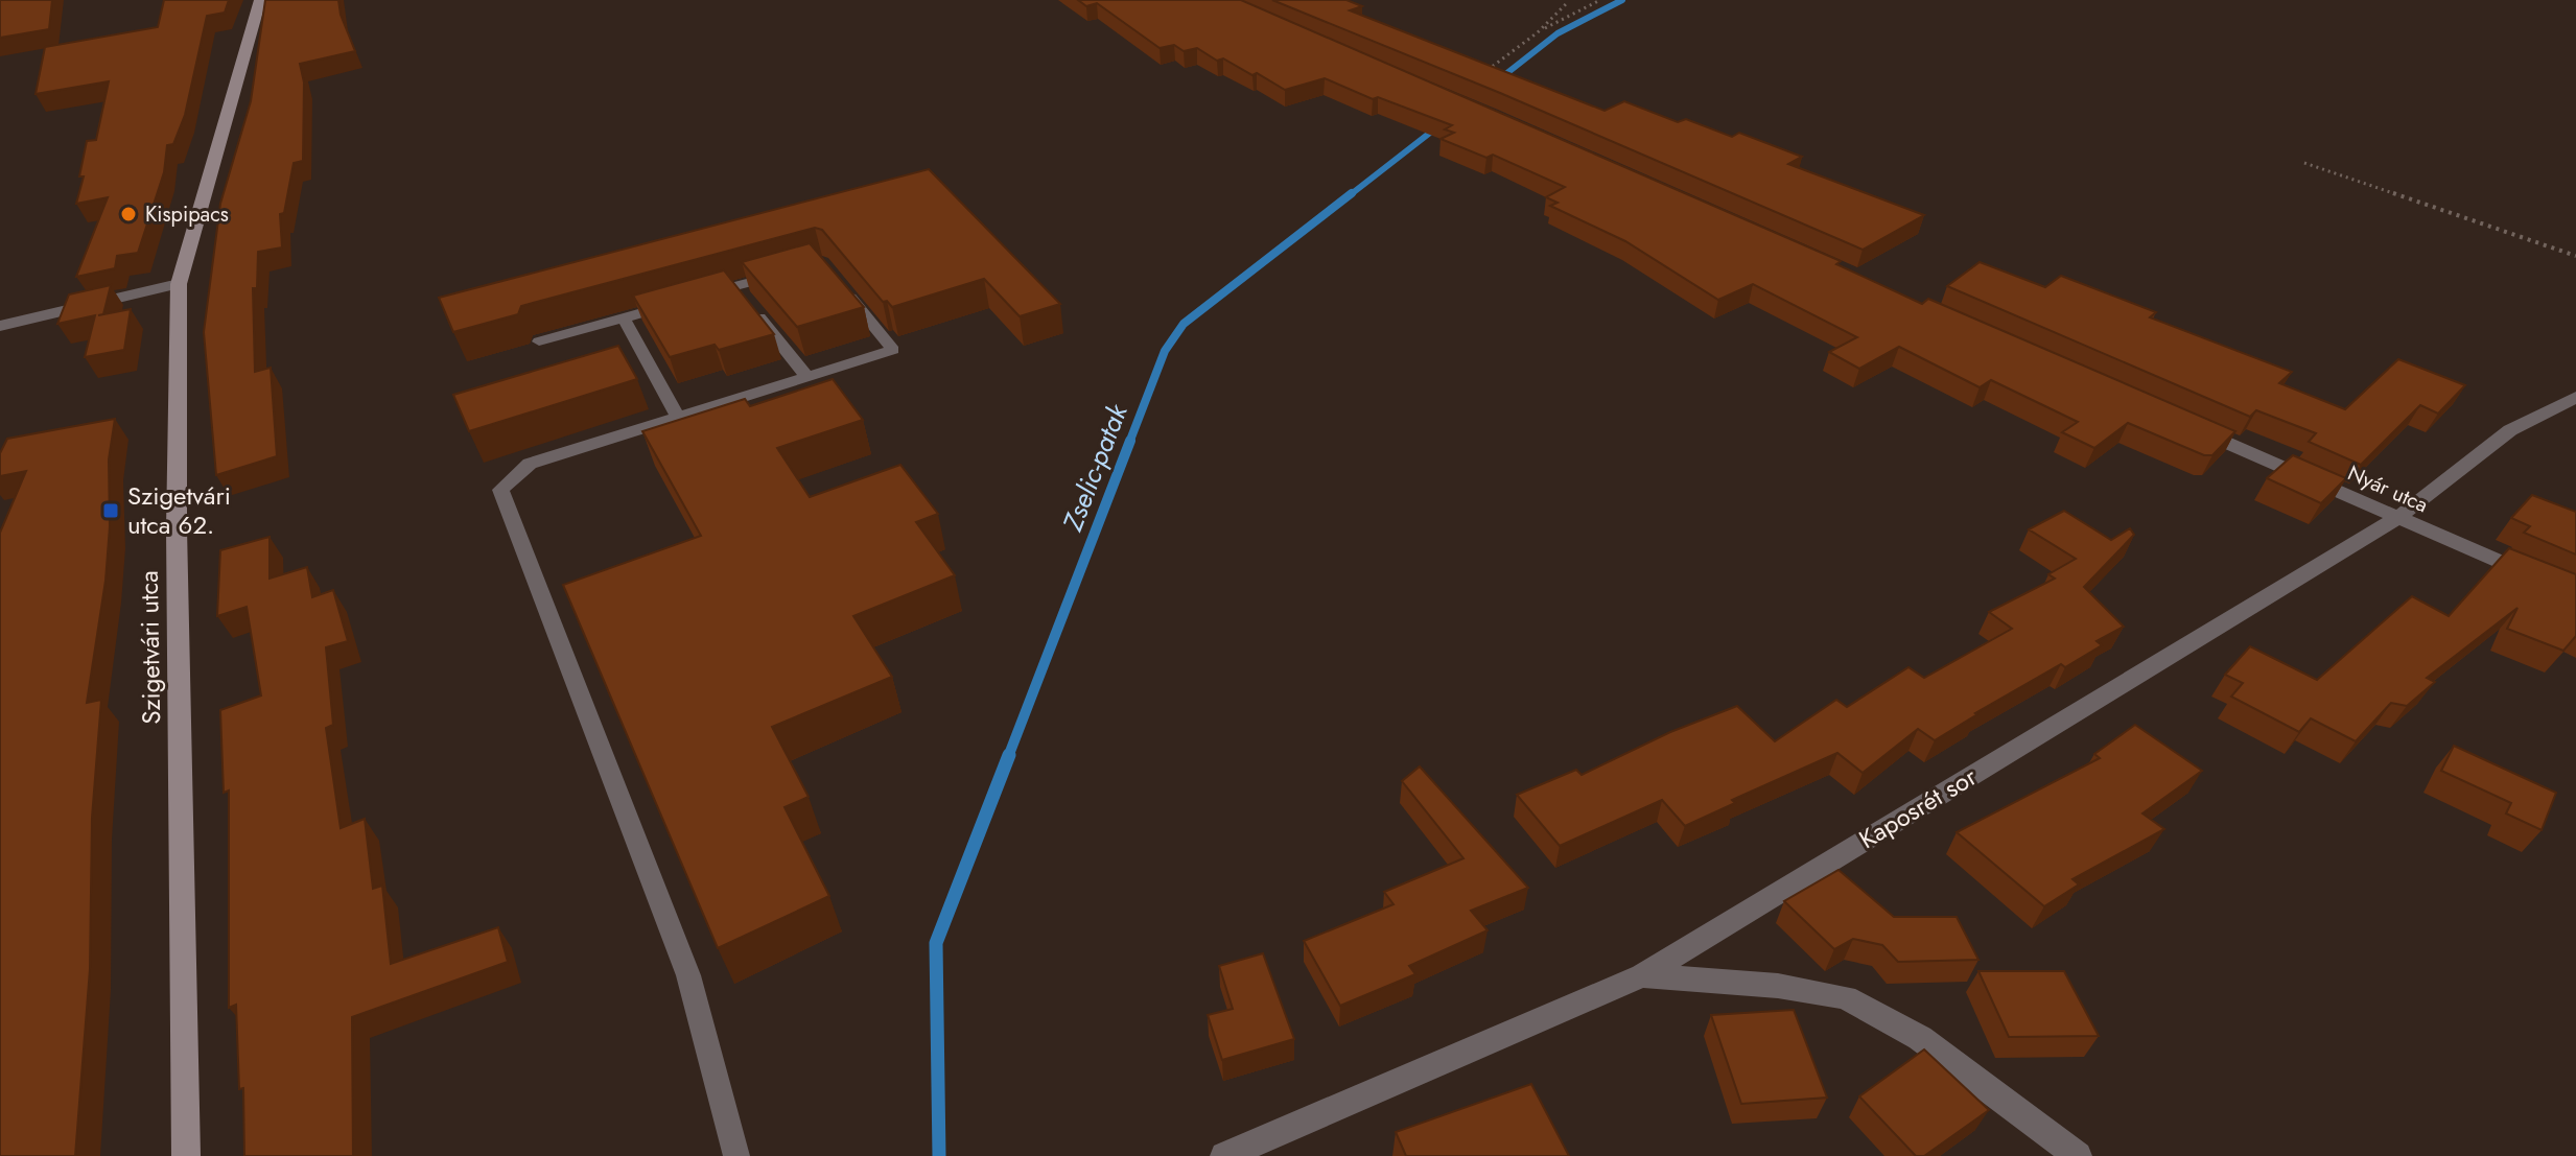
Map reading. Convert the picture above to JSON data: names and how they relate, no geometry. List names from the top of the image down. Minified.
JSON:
{"streets":{"street":["Nyár utca","Szigetvári utca","Kaposrét sor"]},"crossings":[["Nyár utca","Kaposrét sor"]],"water":["Zselic-patak"],"places":{"other":["Kispipacs"],"transit":["Szigetvári utca 62."]}}
